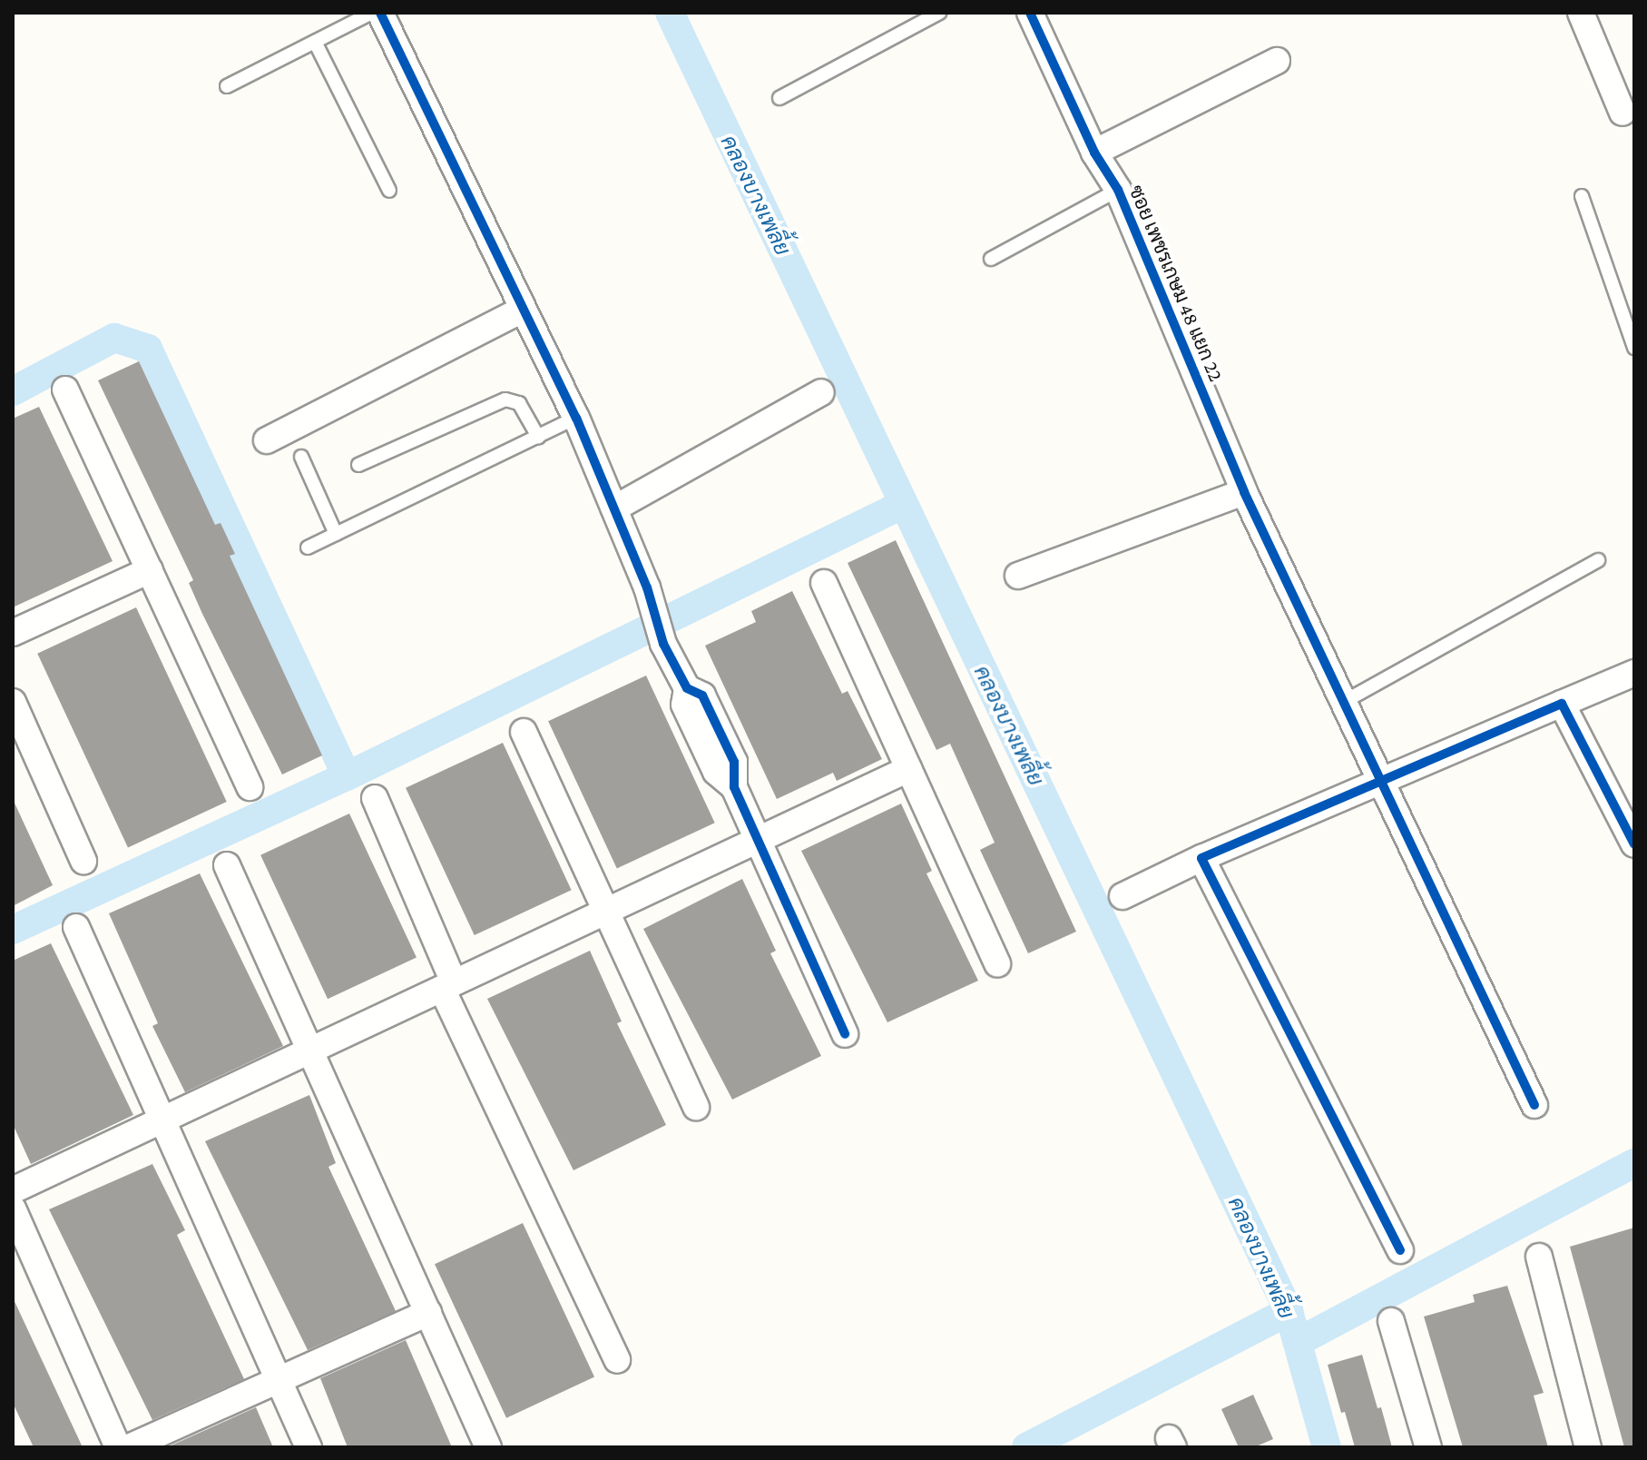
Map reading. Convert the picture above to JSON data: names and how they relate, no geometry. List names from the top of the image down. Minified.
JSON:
{"streets":{"street":["ซอย เพชรเกษม 48 แยก 22"]},"water":["คลองบางเพลี้ย"]}
